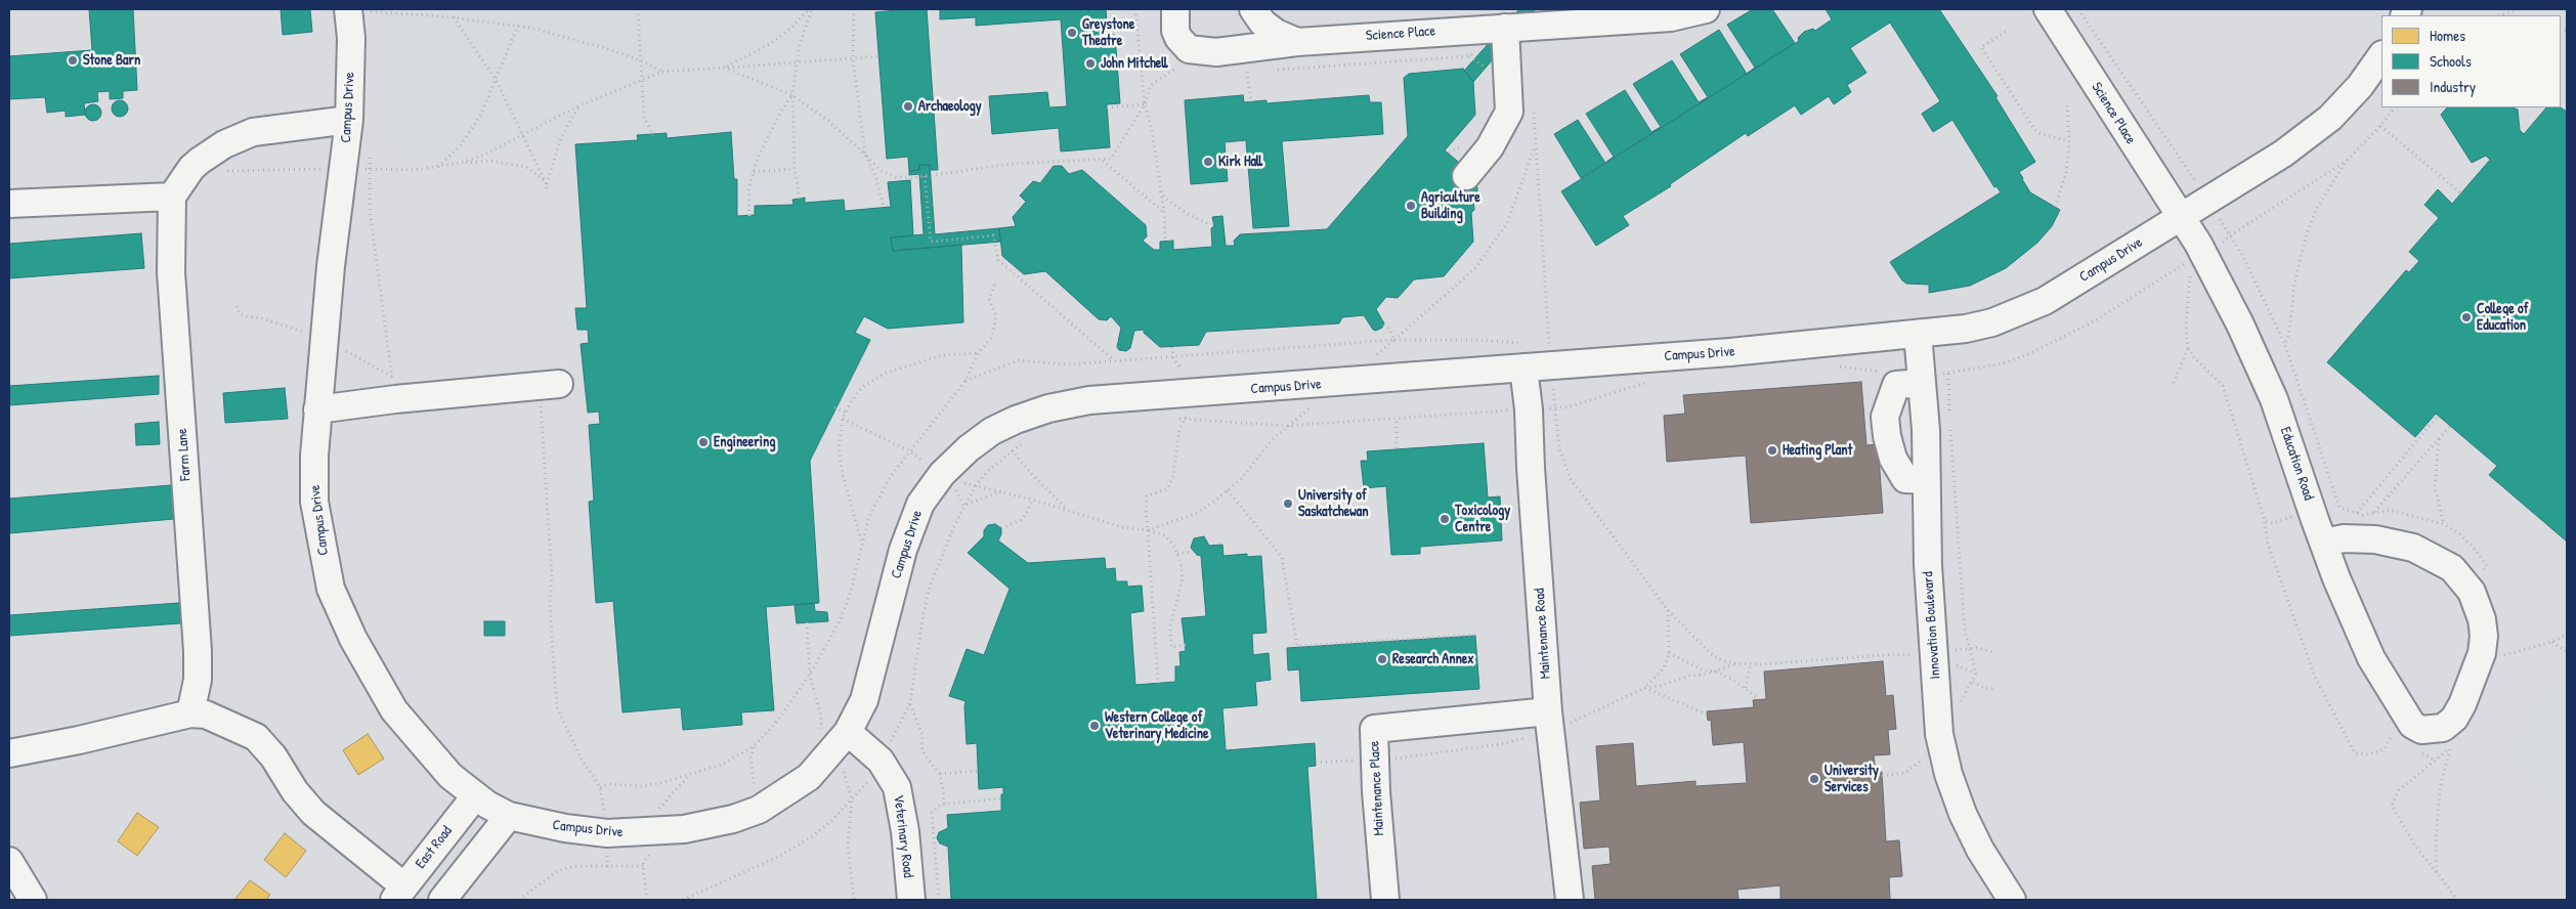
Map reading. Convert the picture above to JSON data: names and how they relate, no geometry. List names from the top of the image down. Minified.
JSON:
{"streets":{"street":["Science Place","Campus Drive","Farm Lane","Education Road","Innovation Boulevard","Maintenance Road","Maintenance Place","Veterinary Road","East Road"]},"crossings":[["Science Place","Campus Drive"],["Science Place","Education Road"],["Campus Drive","Education Road"],["Campus Drive","Innovation Boulevard"],["Campus Drive","Maintenance Road"],["Campus Drive","Veterinary Road"],["Campus Drive","East Road"],["Maintenance Road","Maintenance Place"]],"places":["Greystone Theatre","Stone Barn","John Mitchell","Archaeology","Kirk Hall","Agriculture Building","College of Education","Engineering","Heating Plant","University of Saskatchewan","Toxicology Centre","Research Annex","Western College of Veterinary Medicine","University Services"],"legend":["Homes","Schools","Industry"]}
